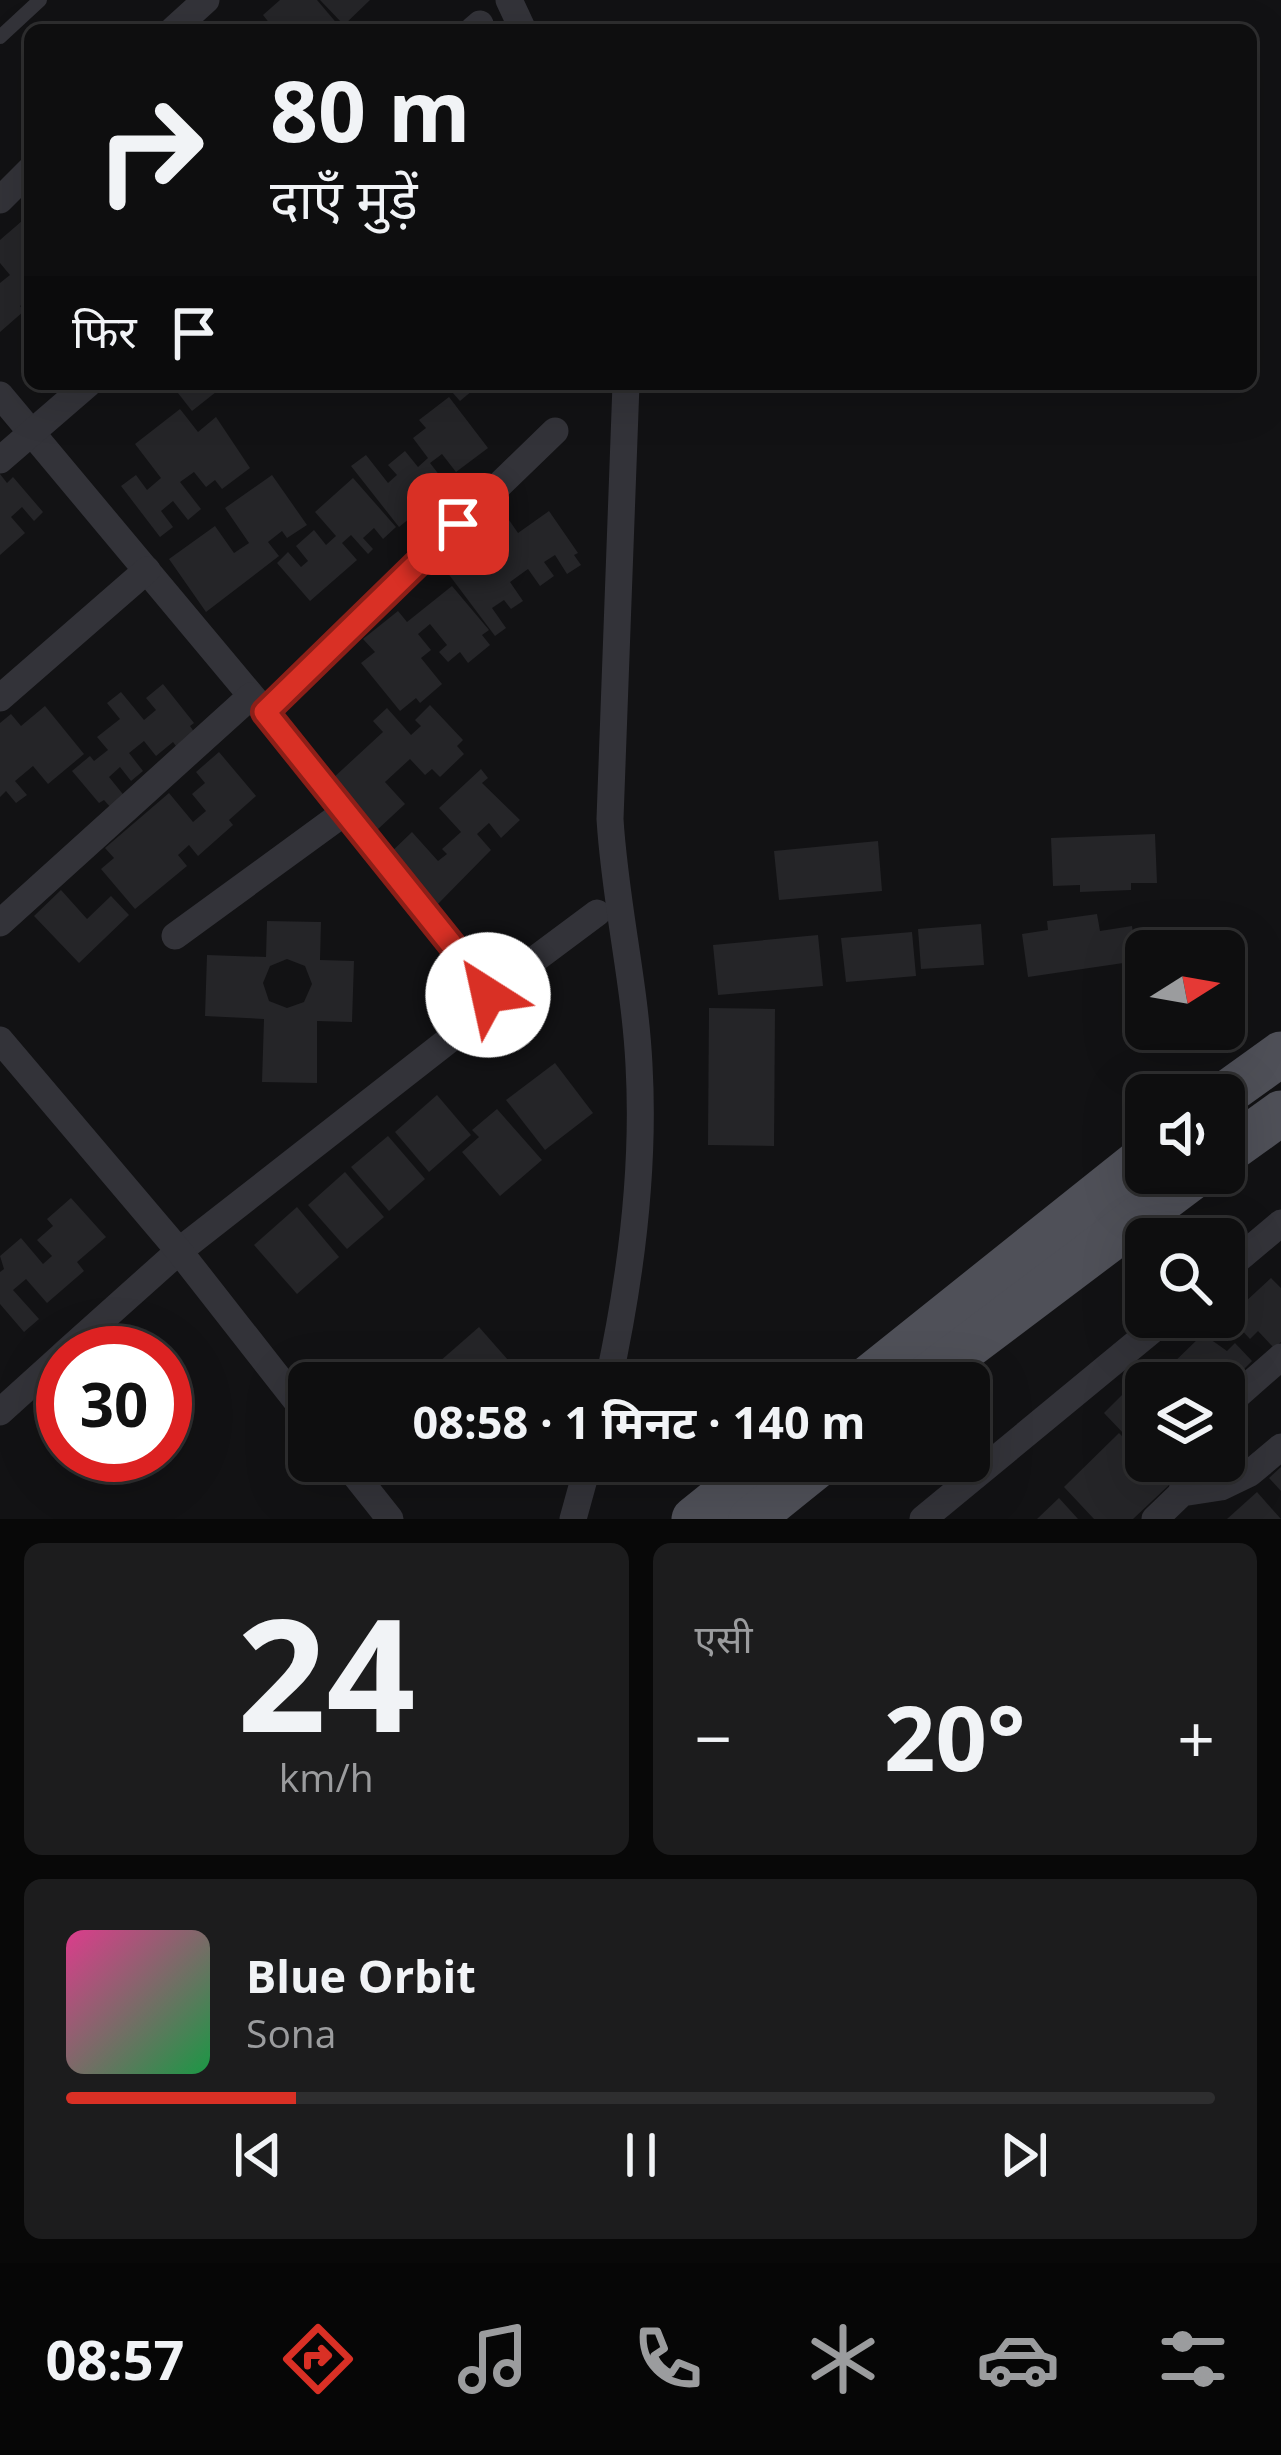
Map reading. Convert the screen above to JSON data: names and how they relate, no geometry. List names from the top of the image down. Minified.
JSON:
{"north":"right","page":{"turn":["80 m","दाएँ मुड़ें"],"then":"फिर","limit":"30","trip":"08:58 · 1 मिनट · 140 m","tile":[["24","km/h"],"एसी"],"heat":["−","20°","+"],"song":["Blue Orbit","Sona"],"tabs":"08:57"}}
